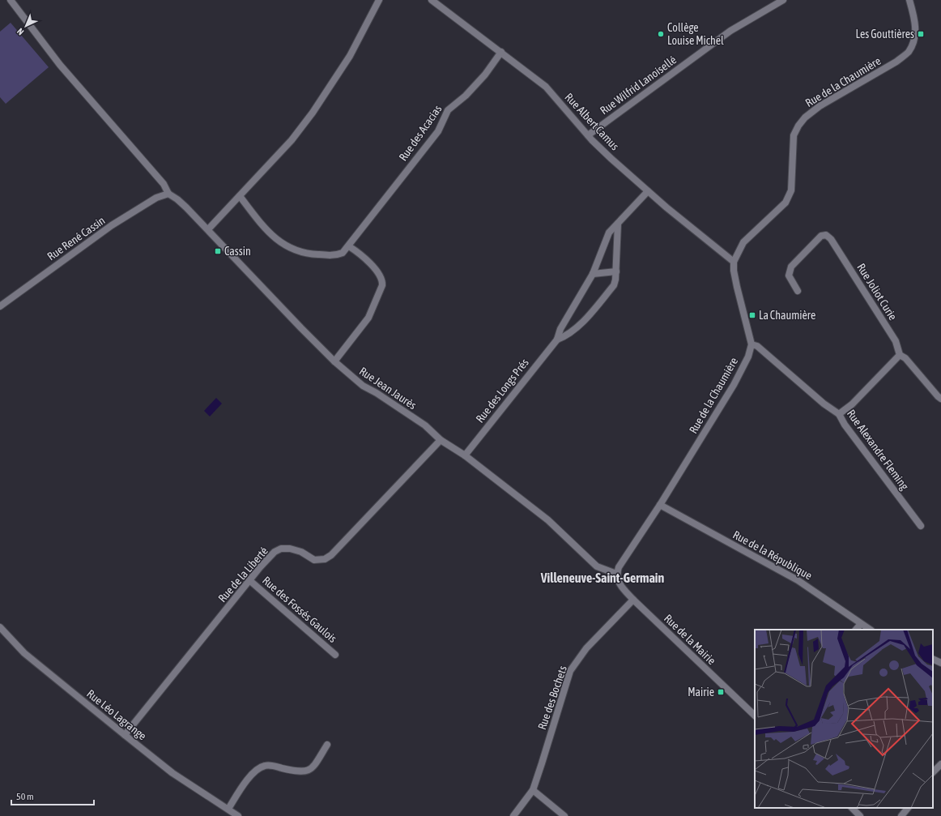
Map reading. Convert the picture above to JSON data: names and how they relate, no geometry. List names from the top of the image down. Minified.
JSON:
{"streets":{"street":["Rue de la Chaumière","Rue Wilfrid Lanoisellé","Rue Albert Camus","Rue des Acacias","Rue René Cassin","Rue Joliot Curie","Rue Jean Jaurès","Rue des Longs Prés","Rue Alexandre Fleming","Rue de la République","Rue de la Liberté","Rue des Fossés Gaulois","Rue de la Mairie","Rue des Bochets","Rue Léo Lagrange"]},"crossings":[["Rue de la Chaumière","Rue Albert Camus"],["Rue de la Chaumière","Rue Jean Jaurès"],["Rue de la Chaumière","Rue Alexandre Fleming"],["Rue de la Chaumière","Rue de la République"],["Rue de la Chaumière","Rue de la Mairie"],["Rue Wilfrid Lanoisellé","Rue Albert Camus"],["Rue Albert Camus","Rue des Acacias"],["Rue Albert Camus","Rue des Longs Prés"],["Rue René Cassin","Rue Jean Jaurès"],["Rue Jean Jaurès","Rue des Longs Prés"],["Rue Jean Jaurès","Rue de la Liberté"],["Rue Jean Jaurès","Rue de la Mairie"],["Rue de la Liberté","Rue des Fossés Gaulois"],["Rue de la Liberté","Rue Léo Lagrange"],["Rue de la Mairie","Rue des Bochets"]],"districts":["Villeneuve-Saint-Germain"],"places":{"other":["Collège Louise Michel"],"transit":["Les Gouttières","Cassin","La Chaumière","Mairie"]},"scale_bar":"50 m","north":"bottom left"}
